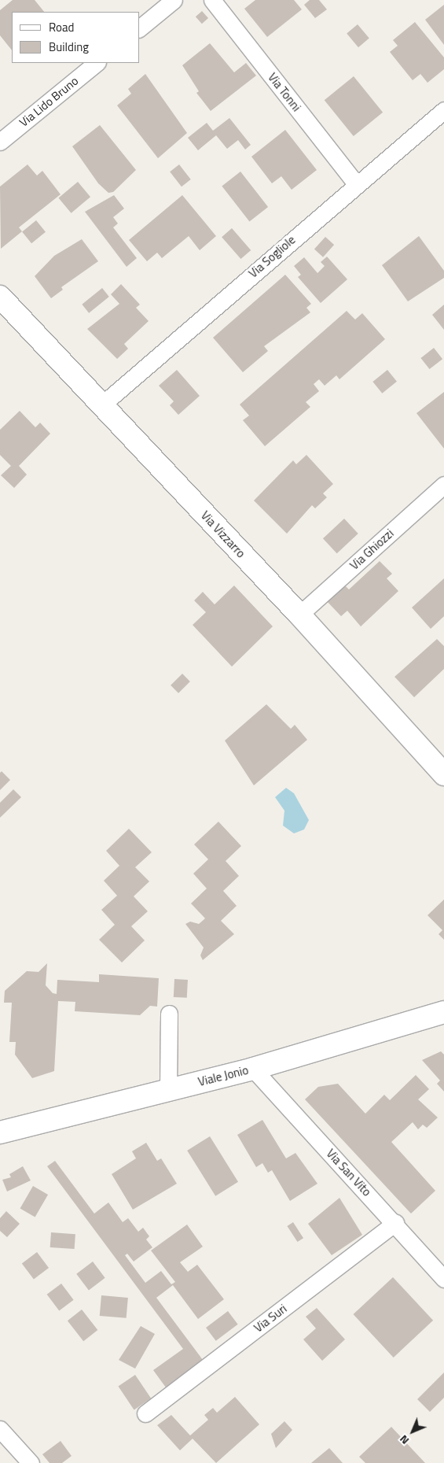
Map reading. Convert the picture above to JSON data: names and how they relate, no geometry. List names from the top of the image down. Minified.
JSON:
{"streets":{"street":["Via Tonni","Via Lido Bruno","Via Sogliole","Via Vizzarro","Via Ghiozzi","Viale Jonio","Via San Vito","Via Suri"]},"crossings":[["Via Tonni","Via Sogliole"],["Via Sogliole","Via Vizzarro"],["Via Vizzarro","Via Ghiozzi"],["Viale Jonio","Via San Vito"],["Via San Vito","Via Suri"]],"legend":["Road","Building"],"north":"bottom left"}
